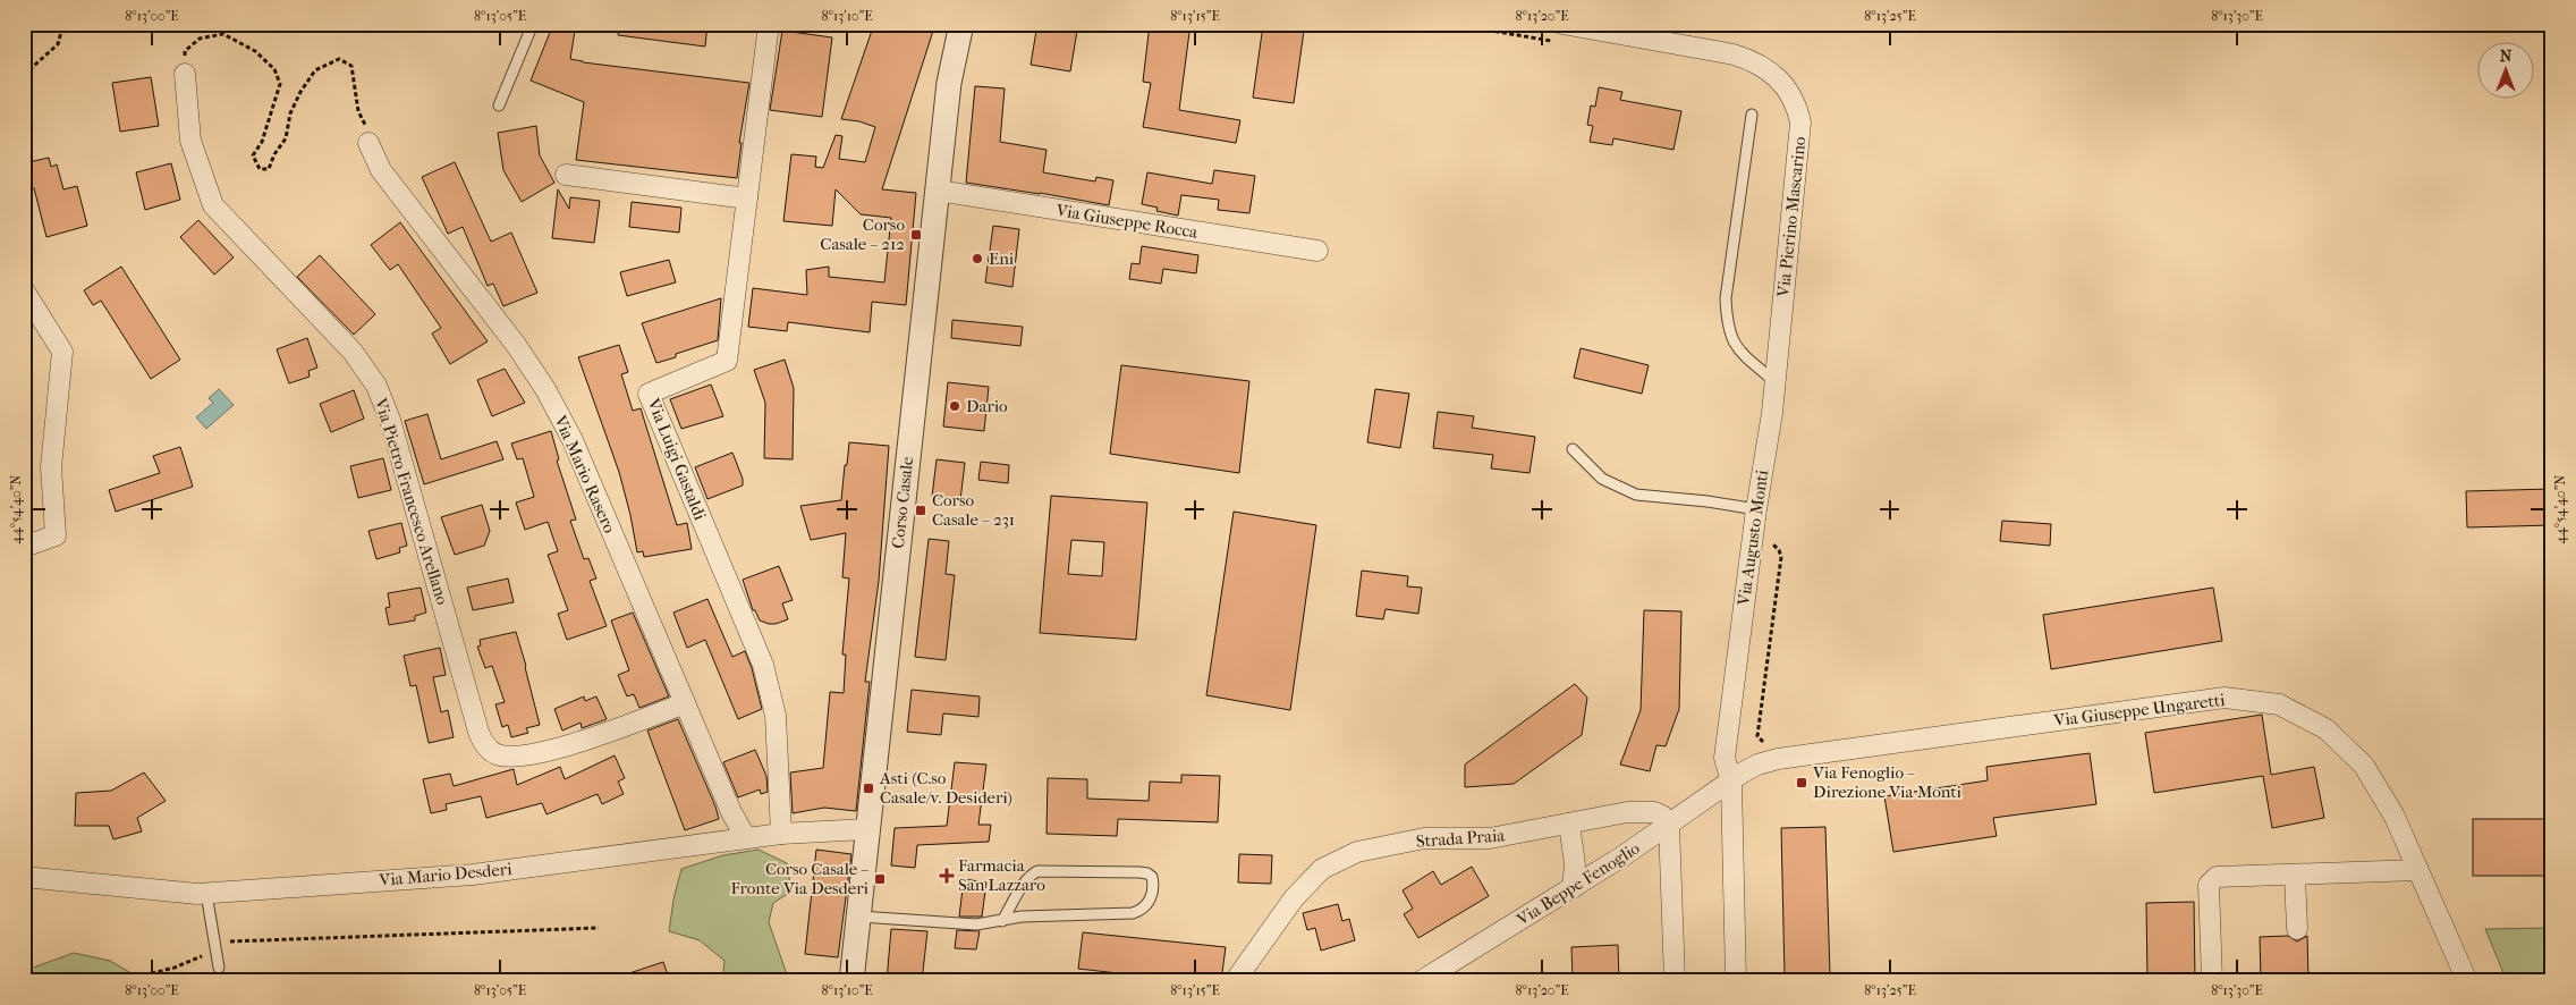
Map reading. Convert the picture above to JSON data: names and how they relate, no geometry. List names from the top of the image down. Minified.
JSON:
{"streets":{"street":["Via Pierino Mascarino","Via Giuseppe Rocca","Via Luigi Gastaldi","Via Mario Rasero","Via Pietro Francesco Arellano","Corso Casale","Via Augusto Monti","Via Giuseppe Ungaretti","Strada Praia","Via Mario Desderi","Via Beppe Fenoglio"]},"crossings":[["Via Pierino Mascarino","Via Augusto Monti"],["Via Giuseppe Rocca","Corso Casale"],["Via Luigi Gastaldi","Via Mario Desderi"],["Via Mario Rasero","Via Pietro Francesco Arellano"],["Via Mario Rasero","Via Mario Desderi"],["Corso Casale","Via Mario Desderi"],["Via Augusto Monti","Via Giuseppe Ungaretti"],["Via Augusto Monti","Via Beppe Fenoglio"],["Via Giuseppe Ungaretti","Via Beppe Fenoglio"],["Strada Praia","Via Beppe Fenoglio"]],"places":{"transit":["Corso Casale – 212","Corso Casale – 231","Via Fenoglio – Direzione Via Monti","Asti (C.so Casale/v. Desideri)","Corso Casale – Fronte Via Desderi"],"other":["Eni","Dario"],"health":["Farmacia San Lazzaro"]},"north":"top","coordinates":["8°13'00\"E","8°13'05\"E","8°13'10\"E","8°13'15\"E","8°13'20\"E","8°13'25\"E","8°13'30\"E","44°54'40\"N"]}
